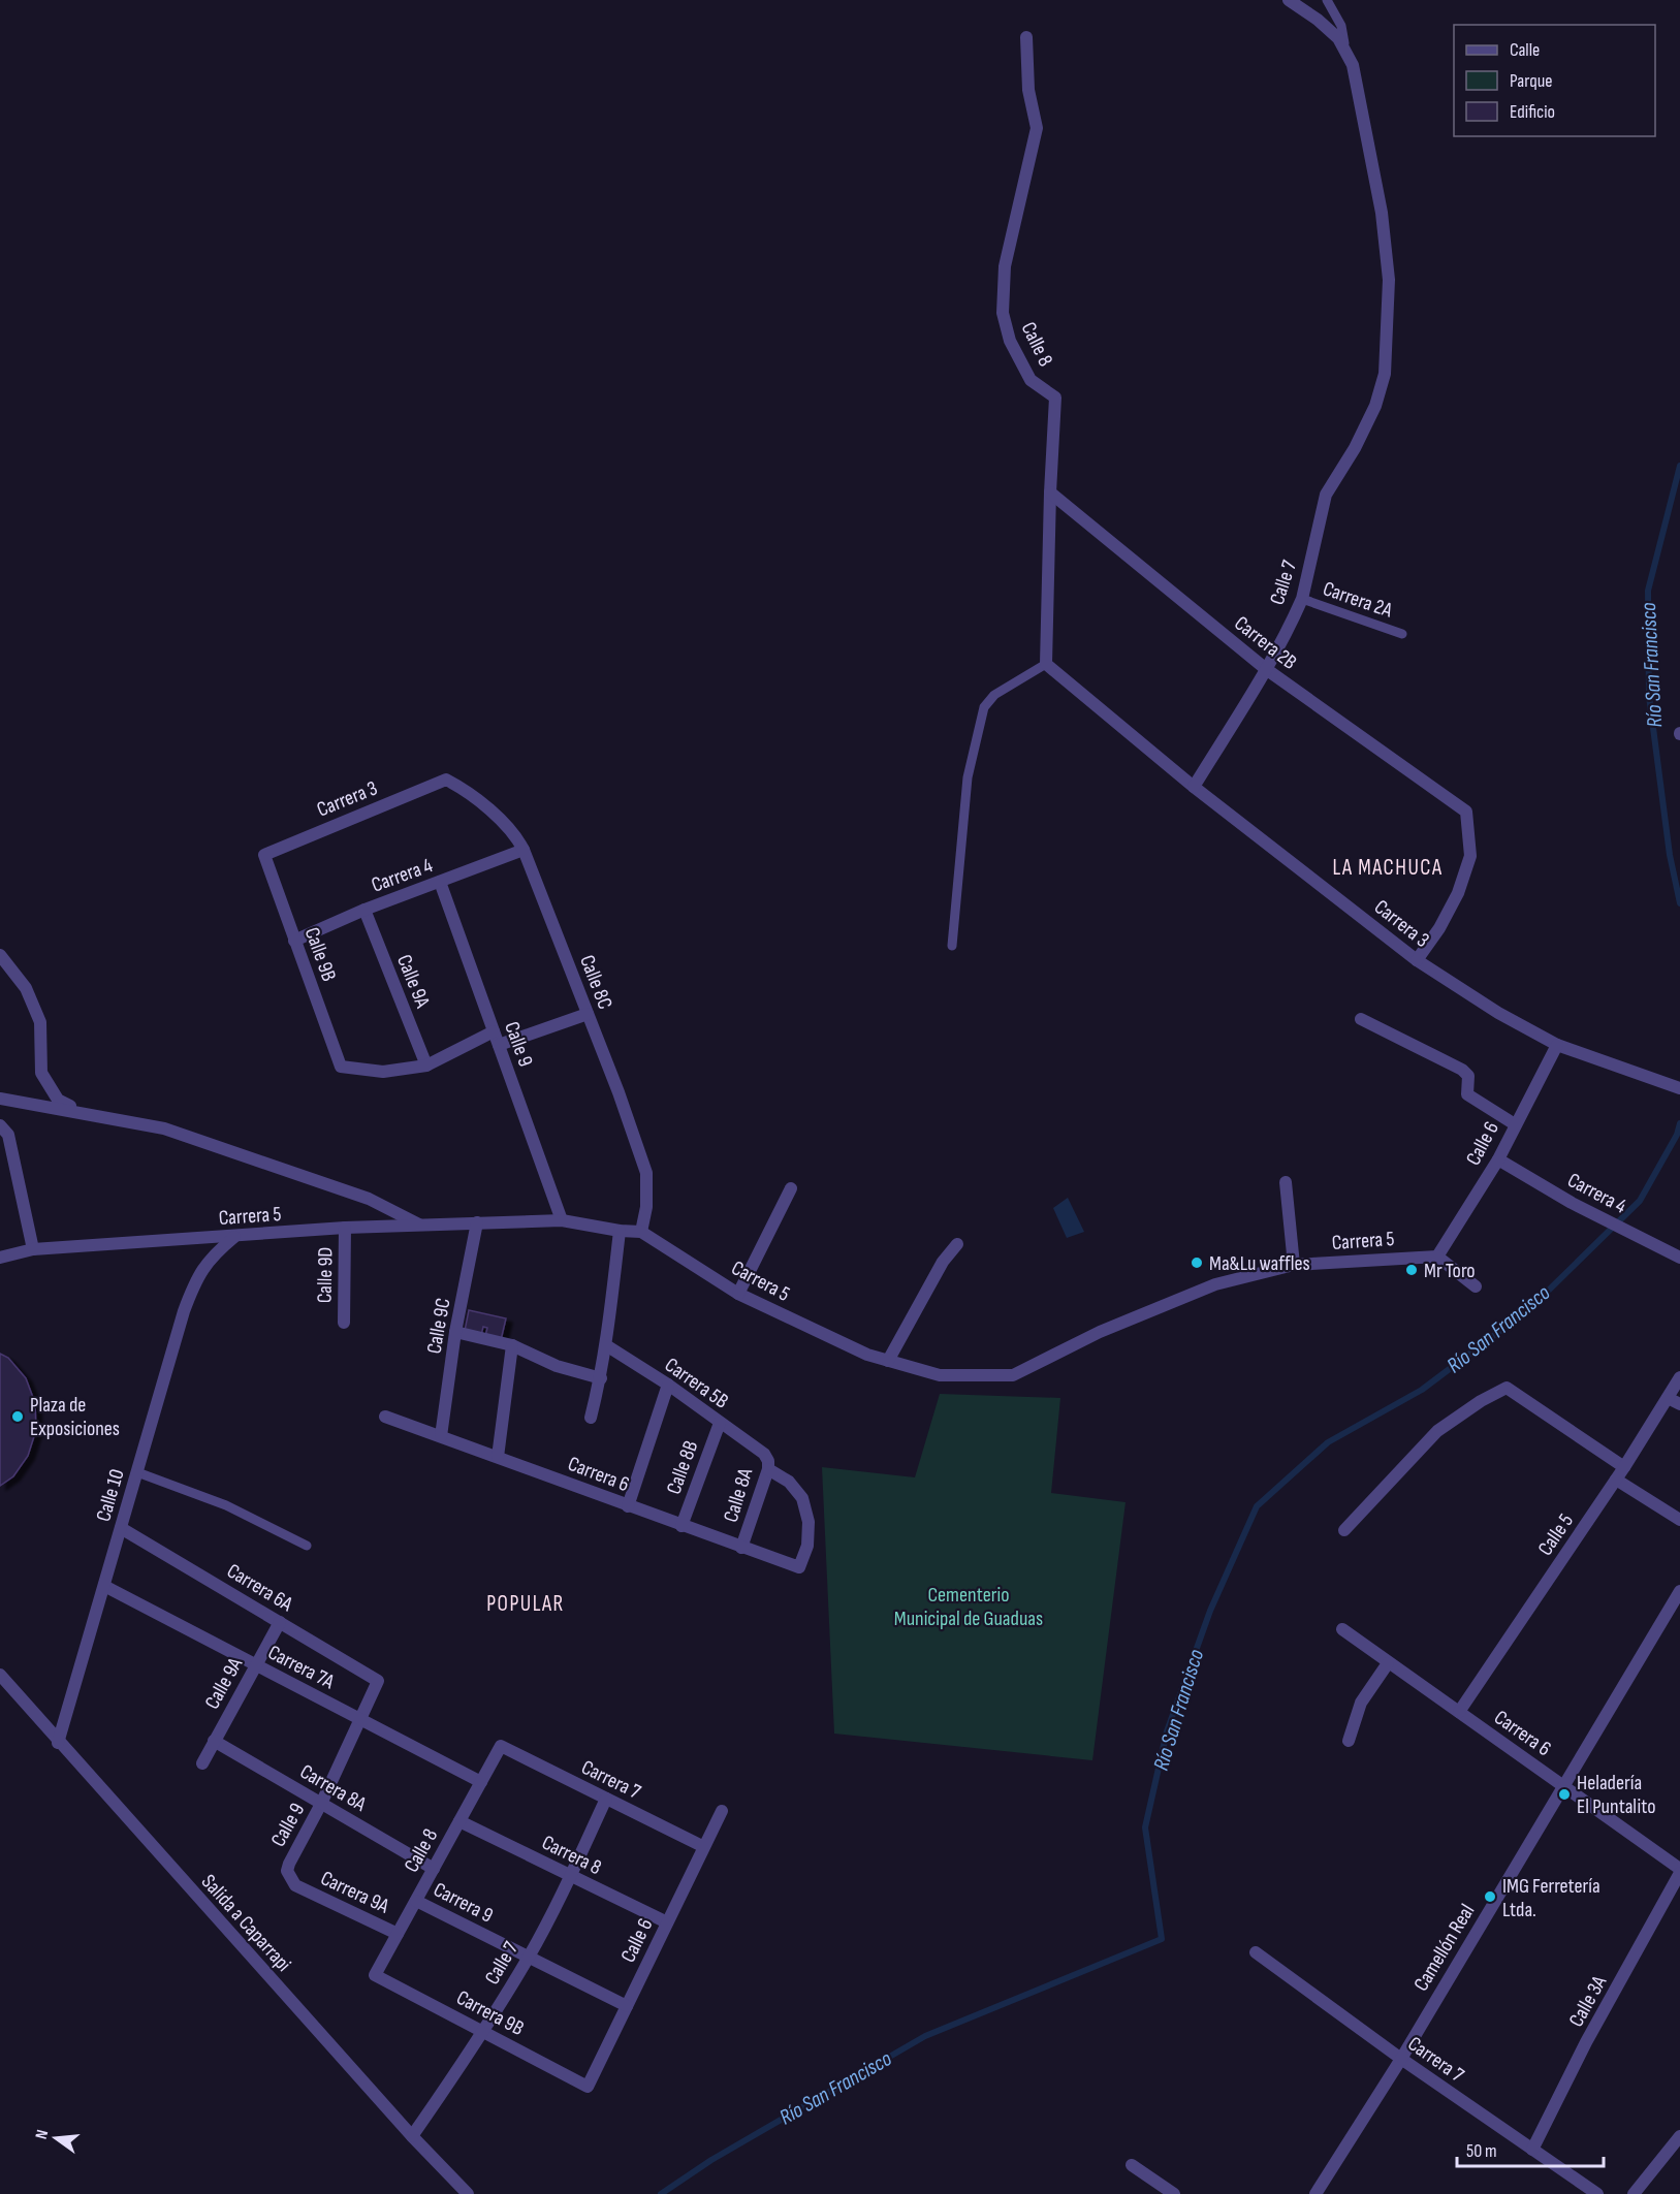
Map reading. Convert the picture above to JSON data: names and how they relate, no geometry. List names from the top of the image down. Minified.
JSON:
{"streets":{"street":["Calle 8","Calle 7","Carrera 2B","Carrera 3","Carrera 4","Calle 9B","Calle 9A","Calle 8C","Calle 9","Calle 6","Carrera 5","Calle 9D","Calle 9C","Carrera 5B","Calle 8B","Carrera 6","Calle 10","Calle 8A","Calle 5","Carrera 6A","Carrera 7A","Carrera 7","Carrera 8A","Carrera 8","Carrera 9A","Carrera 9","Salida a Caparrapi","Camellón Real","Calle 3A","Carrera 9B"],"lane":["Carrera 2A"]},"crossings":[["Calle 8","Carrera 2B"],["Calle 8","Carrera 3"],["Calle 8","Carrera 7A"],["Calle 8","Carrera 7"],["Calle 8","Carrera 8A"],["Calle 8","Carrera 8"],["Calle 8","Carrera 9A"],["Calle 8","Carrera 9"],["Calle 8","Carrera 9B"],["Calle 7","Carrera 2A"],["Calle 7","Carrera 2B"],["Calle 7","Carrera 3"],["Calle 7","Carrera 7"],["Calle 7","Carrera 8"],["Calle 7","Carrera 9"],["Calle 7","Salida a Caparrapi"],["Calle 7","Carrera 9B"],["Carrera 2B","Carrera 3"],["Carrera 3","Calle 9B"],["Carrera 3","Calle 8C"],["Carrera 3","Calle 6"],["Carrera 4","Calle 9B"],["Carrera 4","Calle 9A"],["Carrera 4","Calle 8C"],["Carrera 4","Calle 9"],["Carrera 4","Calle 6"],["Calle 9B","Calle 9A"],["Calle 9A","Carrera 6A"],["Calle 9A","Carrera 7A"],["Calle 9A","Carrera 8A"],["Calle 8C","Carrera 5"],["Calle 9","Carrera 5"],["Calle 9","Carrera 6A"],["Calle 9","Carrera 7A"],["Calle 9","Carrera 8A"],["Calle 9","Carrera 9A"],["Calle 6","Carrera 5"],["Calle 6","Carrera 7"],["Calle 6","Carrera 8"],["Calle 6","Carrera 9"],["Calle 6","Carrera 9B"],["Carrera 5","Calle 9D"],["Carrera 5","Calle 9C"],["Carrera 5","Calle 10"],["Calle 9C","Carrera 6"],["Carrera 5B","Calle 8B"],["Carrera 5B","Calle 8A"],["Calle 8B","Carrera 6"],["Carrera 6","Calle 8A"],["Carrera 6","Calle 5"],["Carrera 6","Camellón Real"],["Carrera 6","Calle 3A"],["Calle 10","Carrera 6A"],["Calle 10","Carrera 7A"],["Calle 10","Salida a Caparrapi"],["Carrera 7","Camellón Real"],["Carrera 7","Calle 3A"]],"districts":["LA MACHUCA","POPULAR"],"water":["Río San Francisco"],"parks":["Cementerio Municipal de Guaduas"],"places":["Ma&Lu waffles","Mr Toro","Plaza de Exposiciones","Heladería El Puntalito","IMG Ferretería Ltda."],"legend":["Calle","Parque","Edificio"],"scale_bar":"50 m","north":"left"}
